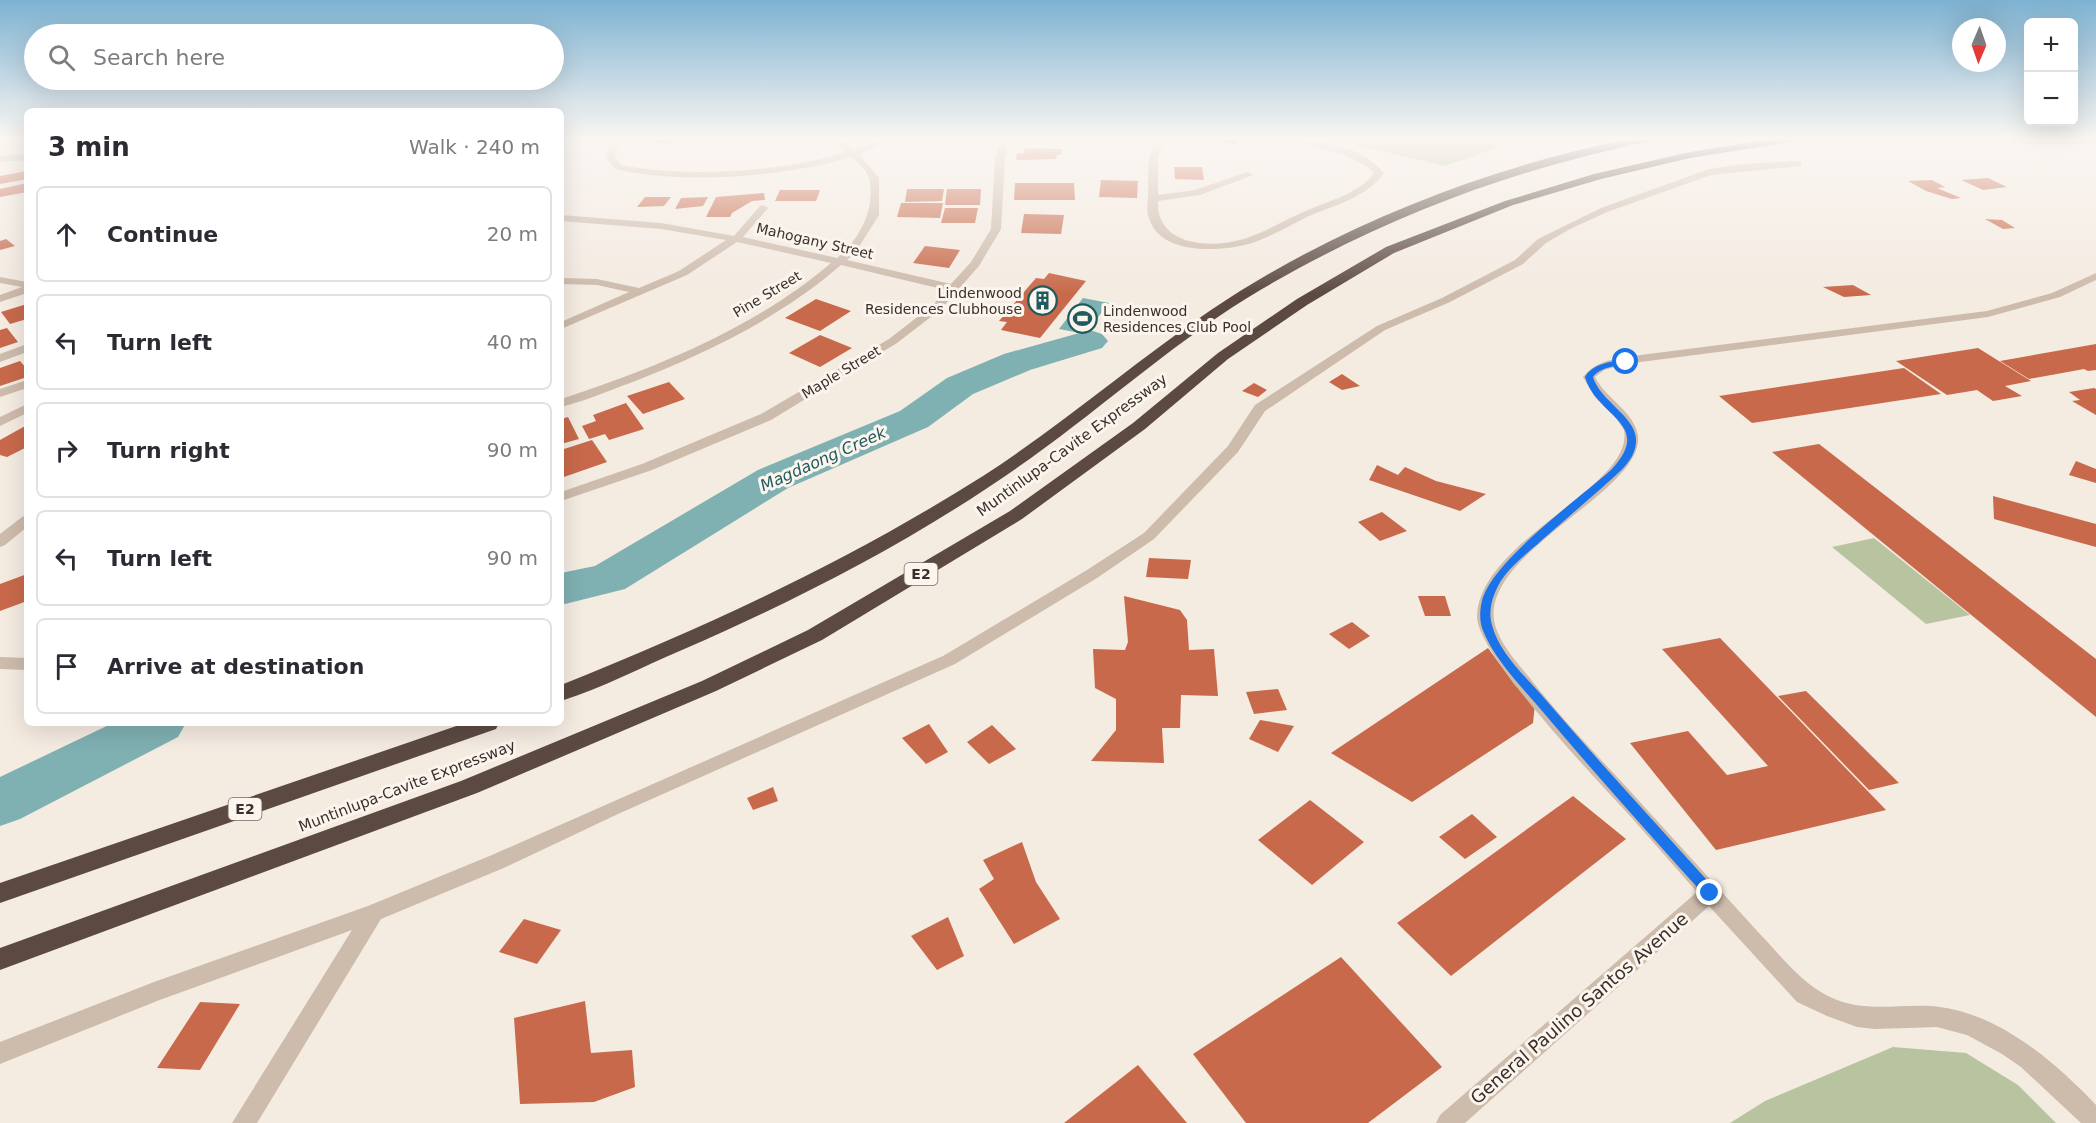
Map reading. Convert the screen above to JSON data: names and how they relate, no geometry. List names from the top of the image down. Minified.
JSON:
{"streets":{"highway":["Muntinlupa-Cavite Expressway","E2"],"street":["Mahogany Street","Pine Street","Maple Street","General Paulino Santos Avenue"]},"crossings":[["Mahogany Street","Pine Street"],["Mahogany Street","Maple Street"]],"water":["Magdaong Creek"],"places":{"building":["Lindenwood Residences Clubhouse"],"sports":["Lindenwood Residences Club Pool"]},"north":"bottom","page":{"map_buttons":["+","−"],"search":"Search here","heading":["3 min","Walk · 240 m"],"list":[["Continue","20 m"],["Turn left","40 m"],["Turn right","90 m"],["Turn left","90 m"],"Arrive at destination"]}}
